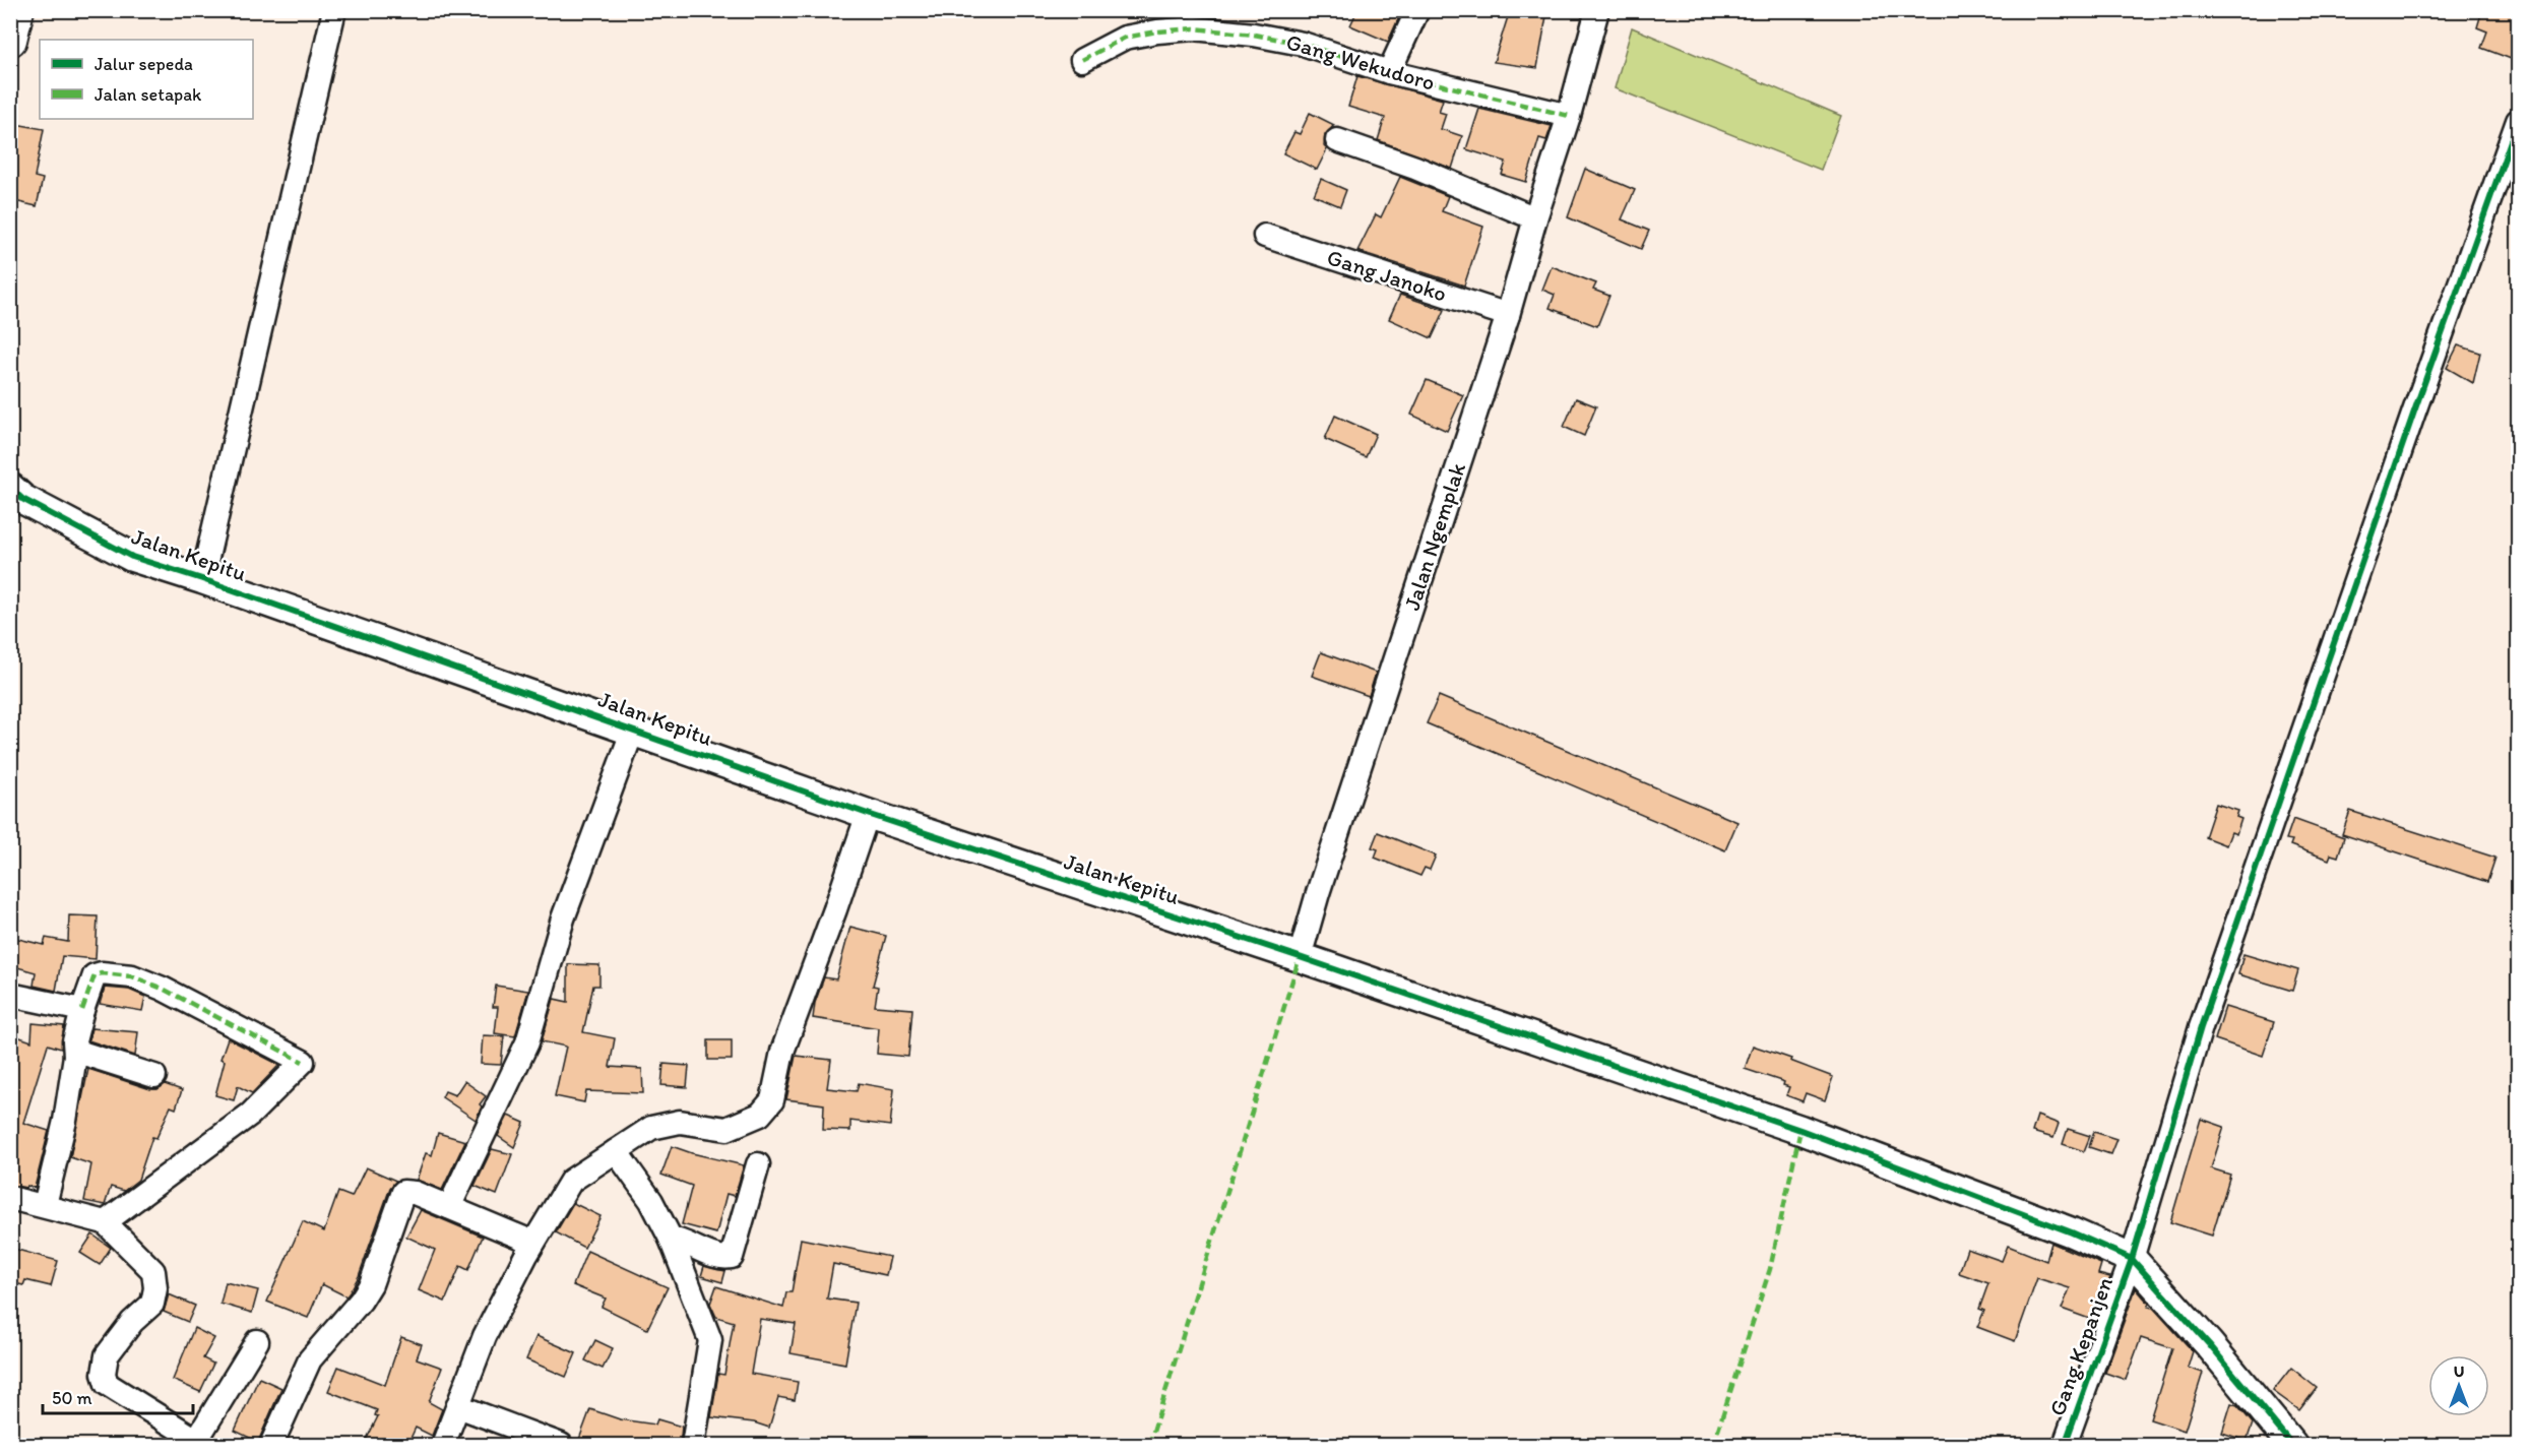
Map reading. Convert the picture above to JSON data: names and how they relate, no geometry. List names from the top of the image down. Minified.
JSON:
{"streets":{"street":["Gang Wekudoro","Gang Janoko","Jalan Ngemplak","Jalan Kepitu","Gang Kepanjen"]},"crossings":[["Gang Wekudoro","Jalan Ngemplak"],["Gang Janoko","Jalan Ngemplak"],["Jalan Ngemplak","Jalan Kepitu"],["Jalan Kepitu","Gang Kepanjen"]],"legend":["Jalur sepeda","Jalan setapak"],"scale_bar":"50 m","north":"top"}
